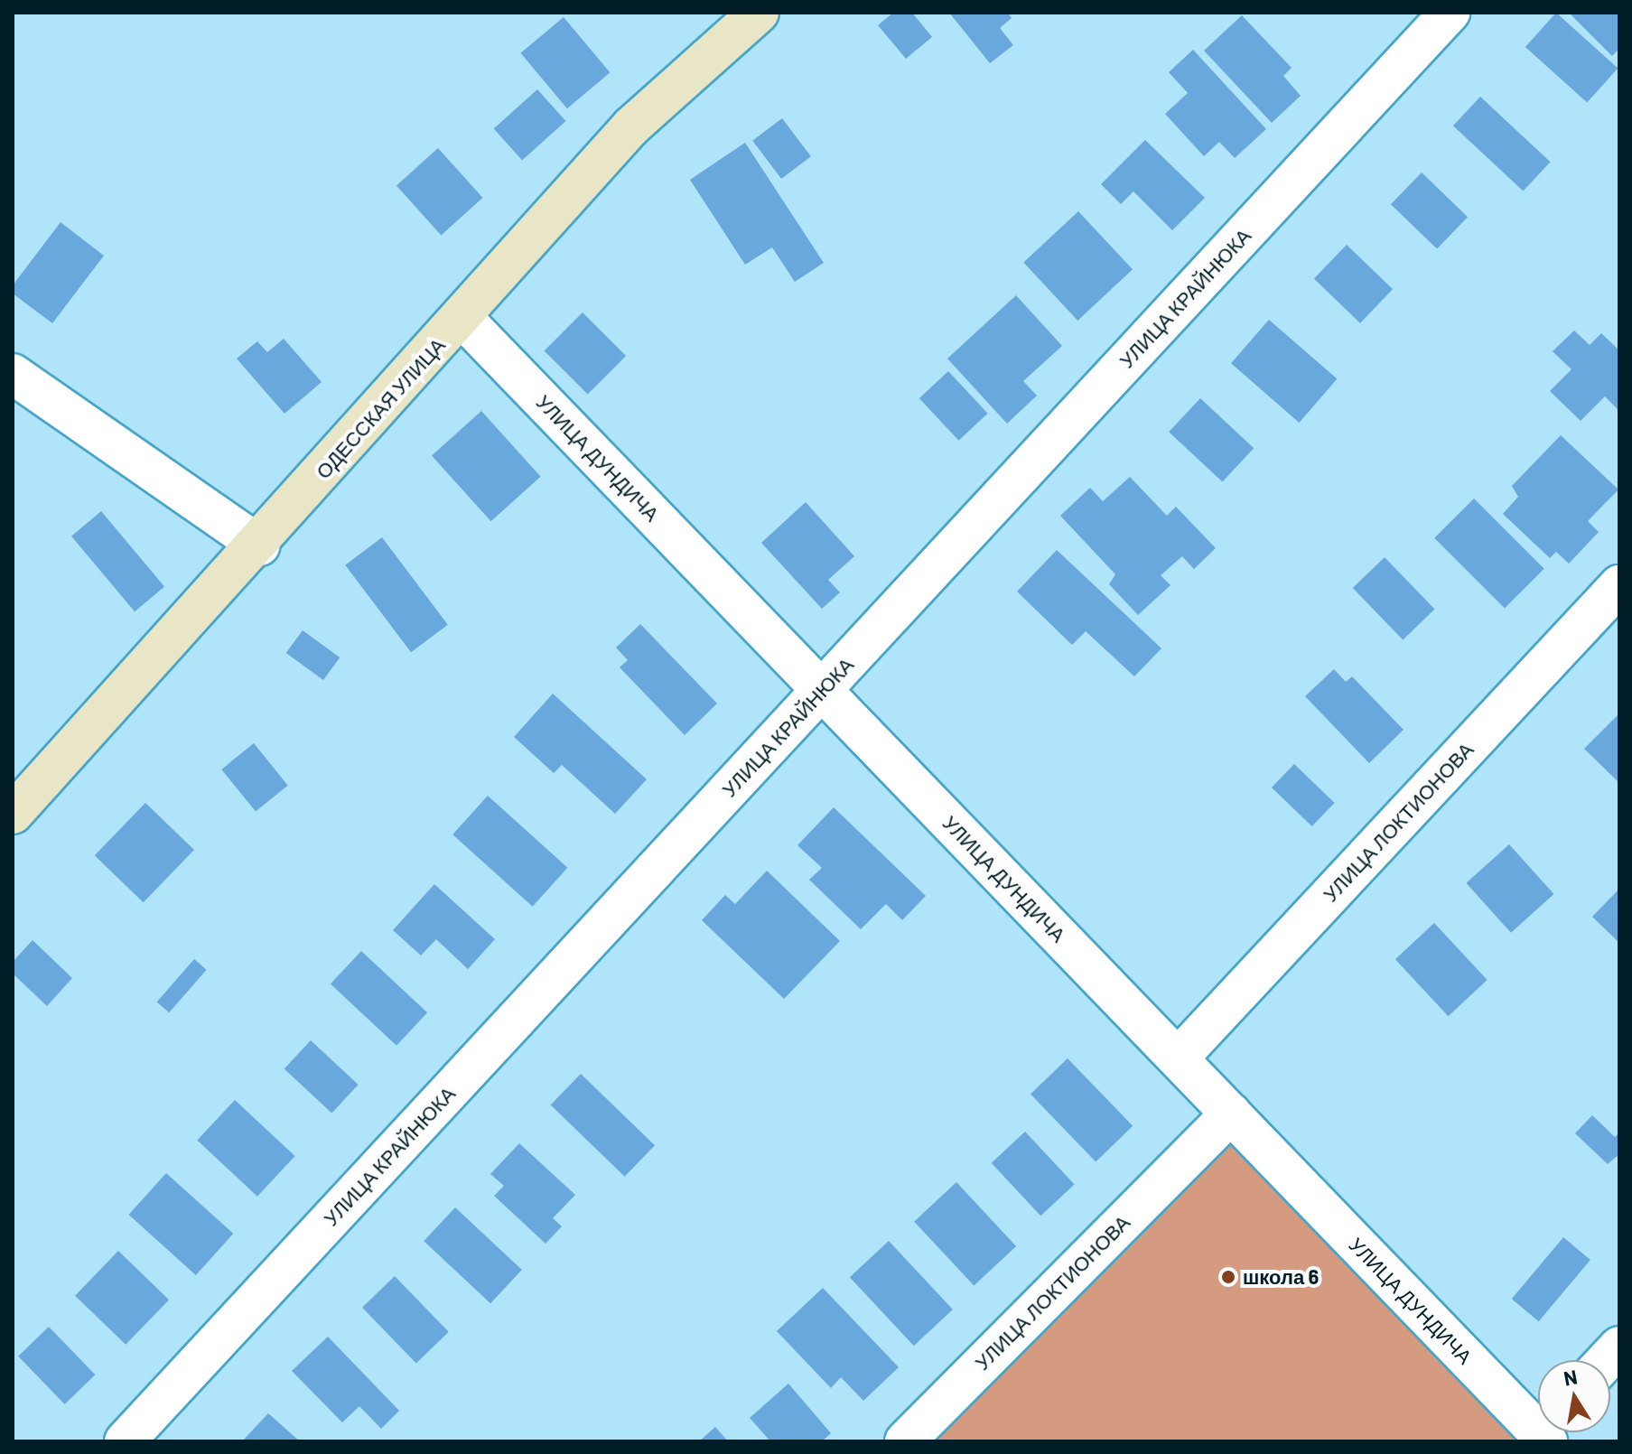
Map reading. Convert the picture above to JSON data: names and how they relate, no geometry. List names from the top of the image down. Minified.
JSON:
{"streets":{"main road":["ОДЕССКАЯ УЛИЦА"],"street":["УЛИЦА КРАЙНЮКА","УЛИЦА ДУНДИЧА","УЛИЦА ЛОКТИОНОВА"]},"crossings":[["УЛИЦА КРАЙНЮКА","УЛИЦА ДУНДИЧА"],["ОДЕССКАЯ УЛИЦА","УЛИЦА ДУНДИЧА"],["УЛИЦА ДУНДИЧА","УЛИЦА ЛОКТИОНОВА"]],"places":["школа 6"],"north":"top"}
